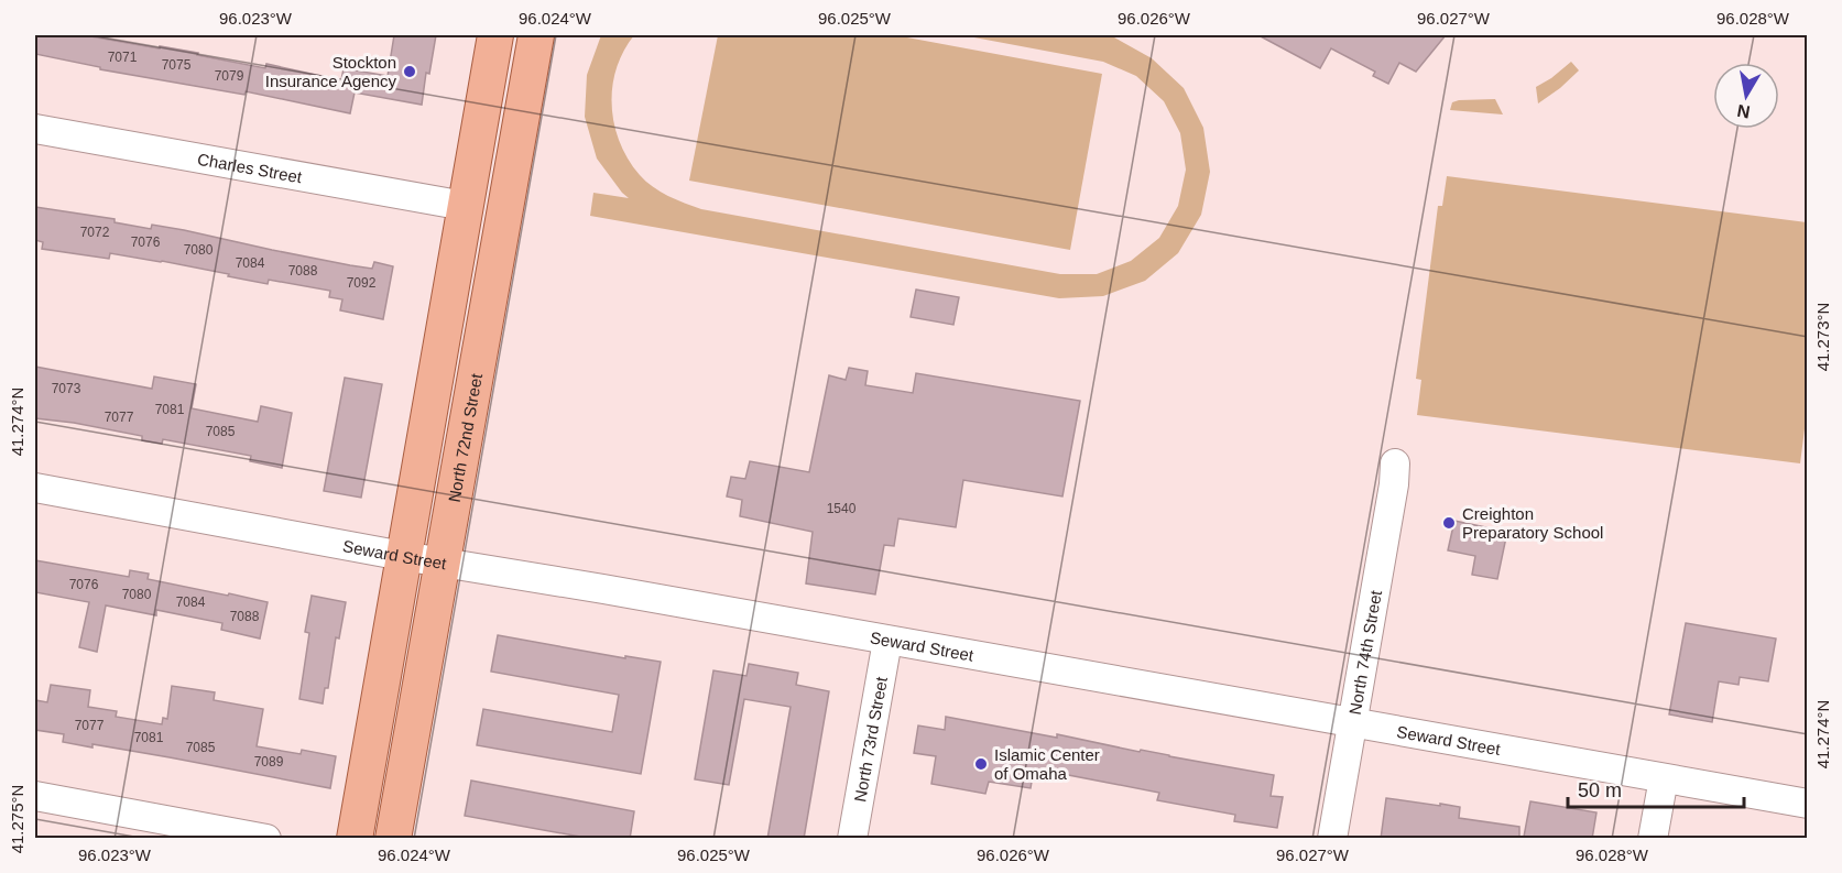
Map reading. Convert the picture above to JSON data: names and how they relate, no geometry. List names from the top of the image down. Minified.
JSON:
{"streets":{"main road":["North 72nd Street"],"street":["Charles Street","Seward Street","North 74th Street","North 73rd Street"]},"crossings":[["North 72nd Street","Seward Street"],["Seward Street","North 74th Street"],["Seward Street","North 73rd Street"]],"places":["Stockton Insurance Agency","Creighton Preparatory School","Islamic Center of Omaha"],"house_numbers":["7071","7075","7079","7072","7076","7080","7084","7088","7092","7073","7081","7077","7085","1540","7076","7080","7084","7088","7077","7081","7085","7089"],"scale_bar":"50 m","north":"bottom","coordinates":["96.023°W","96.024°W","96.025°W","96.026°W","96.027°W","96.028°W","41.273°N","41.274°N","41.275°N"]}
